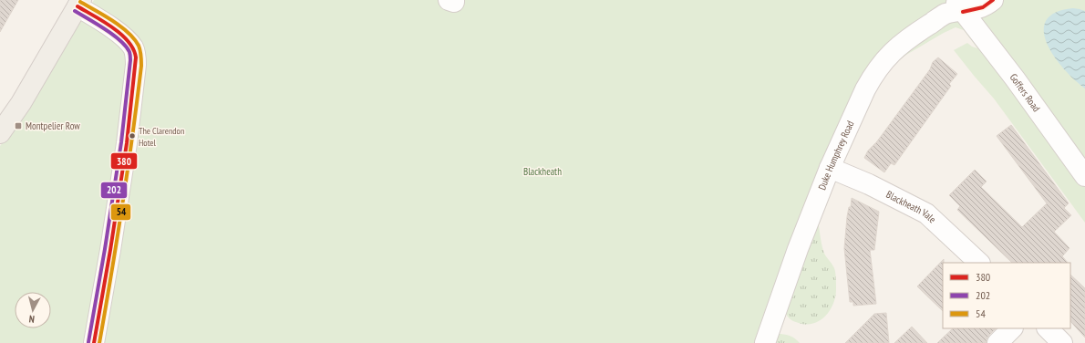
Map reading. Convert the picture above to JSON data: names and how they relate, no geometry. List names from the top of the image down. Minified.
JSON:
{"streets":{"street":["Goffers Road","Duke Humphrey Road","Blackheath Vale"]},"crossings":[["Goffers Road","Duke Humphrey Road"],["Duke Humphrey Road","Blackheath Vale"]],"parks":["Blackheath"],"places":{"transit":["Montpelier Row"],"other":["The Clarendon Hotel"]},"lines":["transit line 380","transit line 54","transit line 202"],"legend":["380","202","54"],"north":"bottom"}
